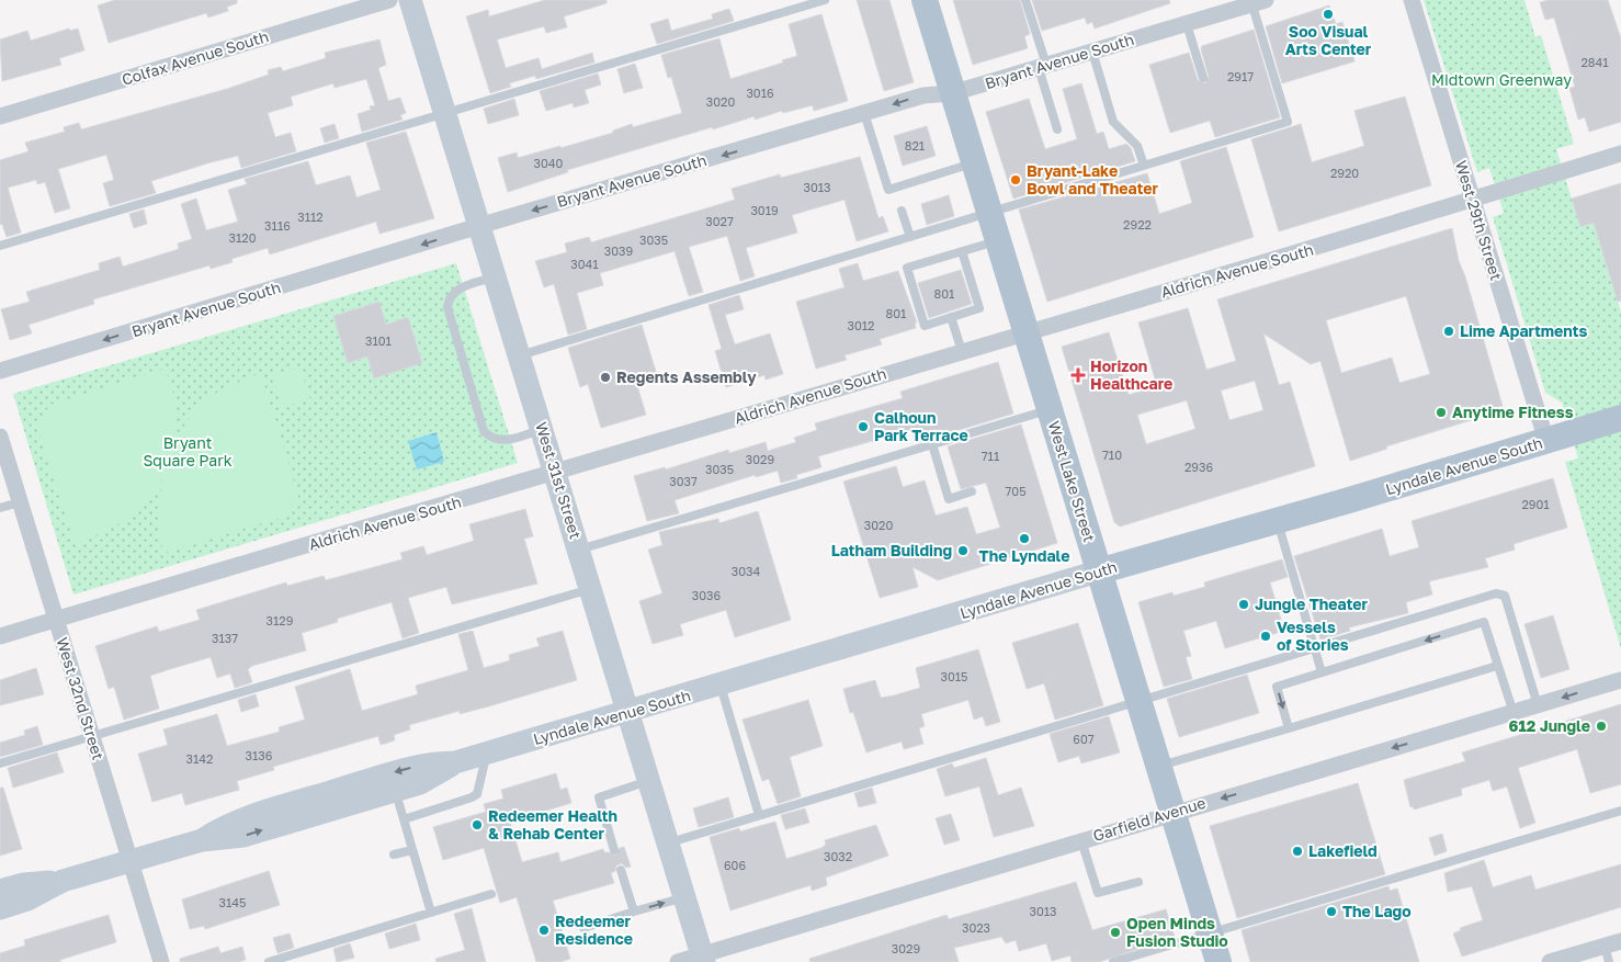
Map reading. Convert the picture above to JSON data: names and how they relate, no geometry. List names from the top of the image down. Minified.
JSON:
{"streets":{"main road":["Lyndale Avenue South","West 31st Street","West Lake Street"],"street":["Colfax Avenue South","Bryant Avenue South","West 29th Street","Aldrich Avenue South","West 32nd Street","Garfield Avenue"]},"crossings":[["Bryant Avenue South","West 31st Street"],["Bryant Avenue South","West Lake Street"],["West 29th Street","Aldrich Avenue South"],["West 29th Street","Lyndale Avenue South"],["Aldrich Avenue South","West 31st Street"],["Aldrich Avenue South","West Lake Street"],["Aldrich Avenue South","West 32nd Street"],["Lyndale Avenue South","West 31st Street"],["Lyndale Avenue South","West Lake Street"],["Lyndale Avenue South","West 32nd Street"],["West 31st Street","Garfield Avenue"],["West Lake Street","Garfield Avenue"]],"one_way":["Bryant Avenue South","Garfield Avenue"],"parks":["Midtown Greenway","Bryant Square Park"],"places":{"other":["Soo Visual Arts Center","Bryant-Lake Bowl and Theater","Lime Apartments","Regents Assembly","Anytime Fitness","Calhoun Park Terrace","The Lyndale","Latham Building","Jungle Theater","Vessels of Stories","612 Jungle","Redeemer Health & Rehab Center","Lakefield","The Lago","Redeemer Residence","Open Minds Fusion Studio"],"health":["Horizon Healthcare"]},"house_numbers":["2841","2917","3016","3020","821","3040","2920","3013","3019","3112","3027","2922","3116","3120","3035","3039","3041","801","801","3012","3101","710","711","3029","2936","3035","3037","705","2901","3020","3034","3036","3129","3137","3015","607","3136","3142","3032","606","3145","3013","3023","3029"]}
